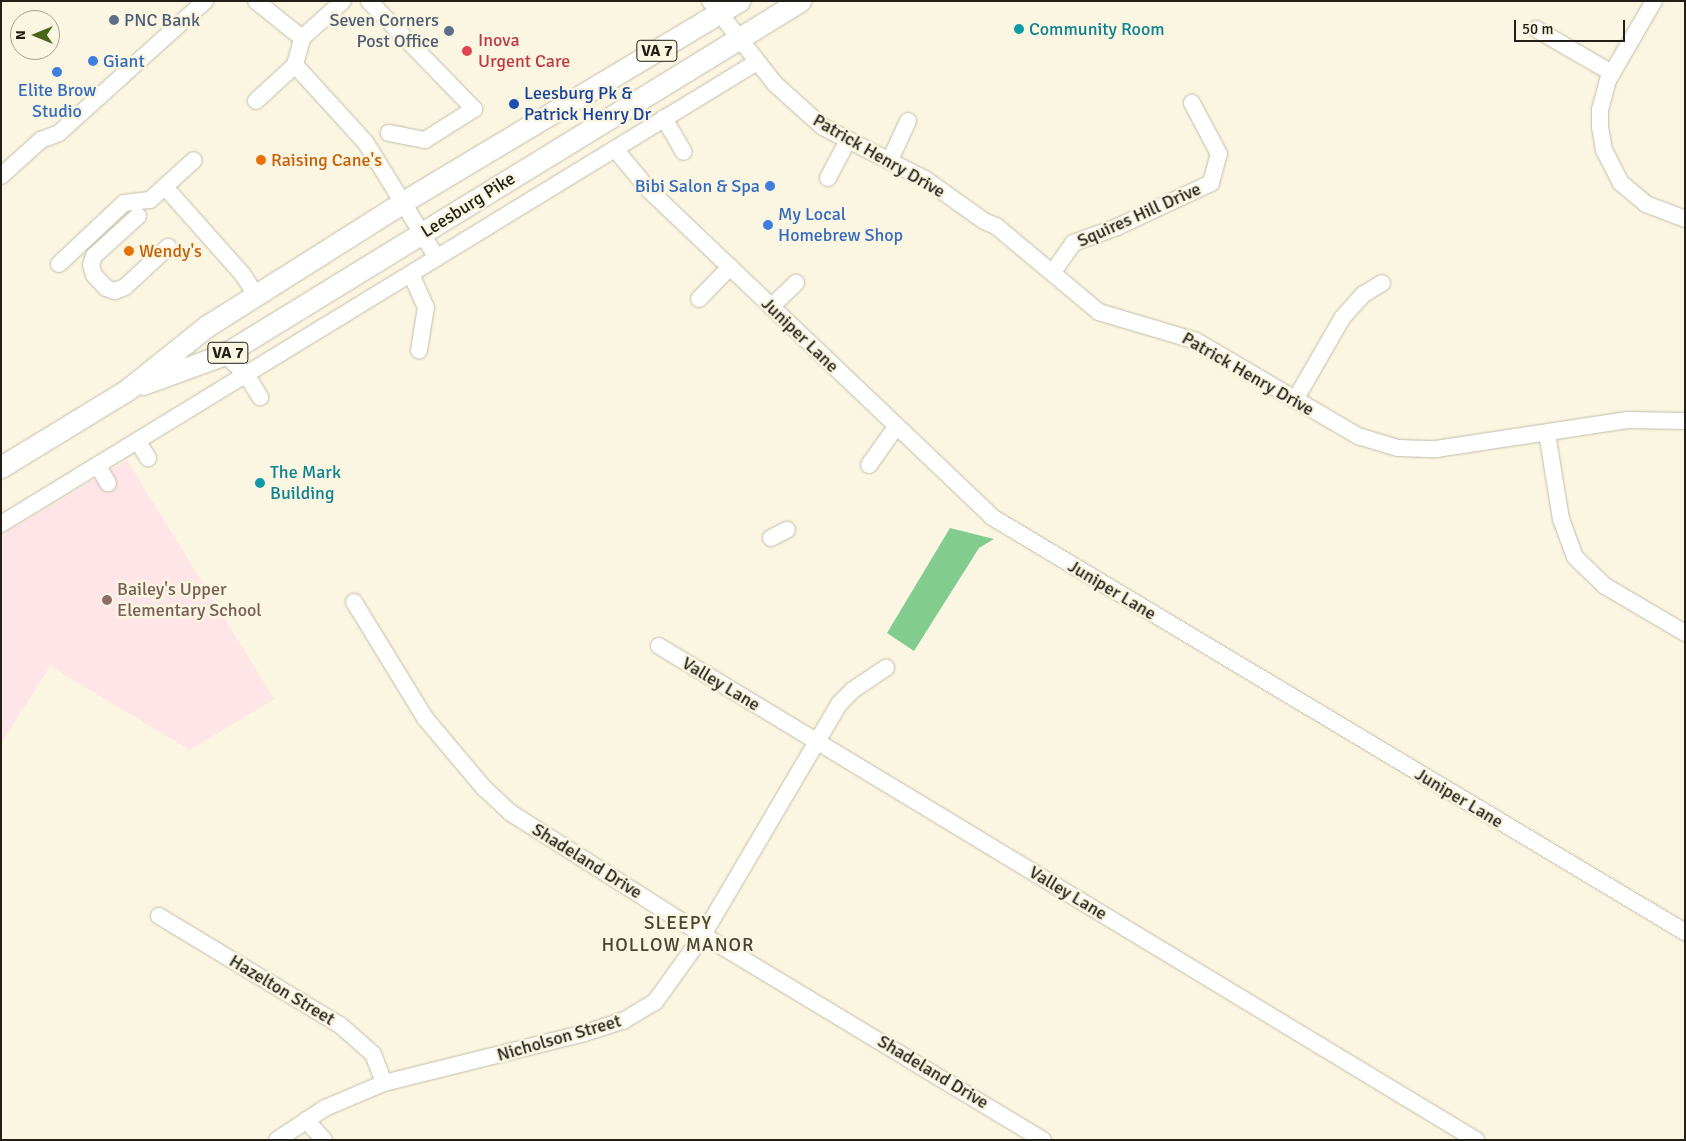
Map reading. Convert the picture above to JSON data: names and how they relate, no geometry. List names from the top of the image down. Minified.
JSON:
{"streets":{"main road":["VA 7","Leesburg Pike"],"street":["Patrick Henry Drive","Squires Hill Drive","Juniper Lane","Valley Lane","Shadeland Drive","Hazelton Street","Nicholson Street"]},"crossings":[["Patrick Henry Drive","Leesburg Pike"],["Patrick Henry Drive","Squires Hill Drive"],["Valley Lane","Nicholson Street"],["Shadeland Drive","Nicholson Street"],["Hazelton Street","Nicholson Street"]],"districts":["SLEEPY HOLLOW MANOR"],"places":["PNC Bank","Community Room","Seven Corners Post Office","Inova Urgent Care","Giant","Elite Brow Studio","Leesburg Pk & Patrick Henry Dr","Raising Cane's","Bibi Salon & Spa","My Local Homebrew Shop","Wendy's","The Mark Building","Bailey's Upper Elementary School"],"scale_bar":"50 m","north":"left"}
